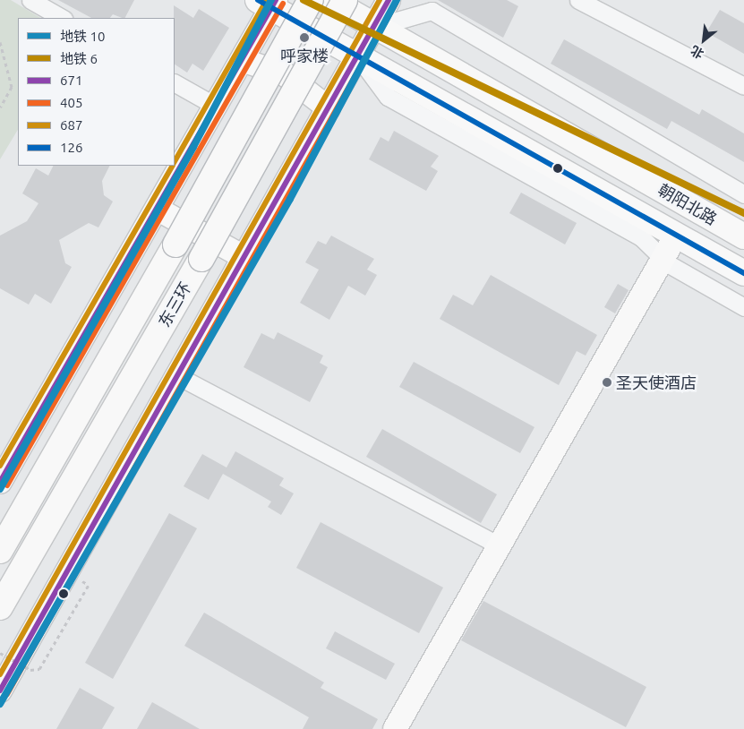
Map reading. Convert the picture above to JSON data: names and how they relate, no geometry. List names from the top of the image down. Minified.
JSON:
{"streets":{"main road":["朝阳北路","东三环"]},"places":["呼家楼","圣天使酒店"],"lines":["metro line 10","metro line 6","transit line 671","transit line 687","transit line 126","transit line 405"],"legend":["地铁 10","地铁 6","671","405","687","126"],"north":"bottom left"}
